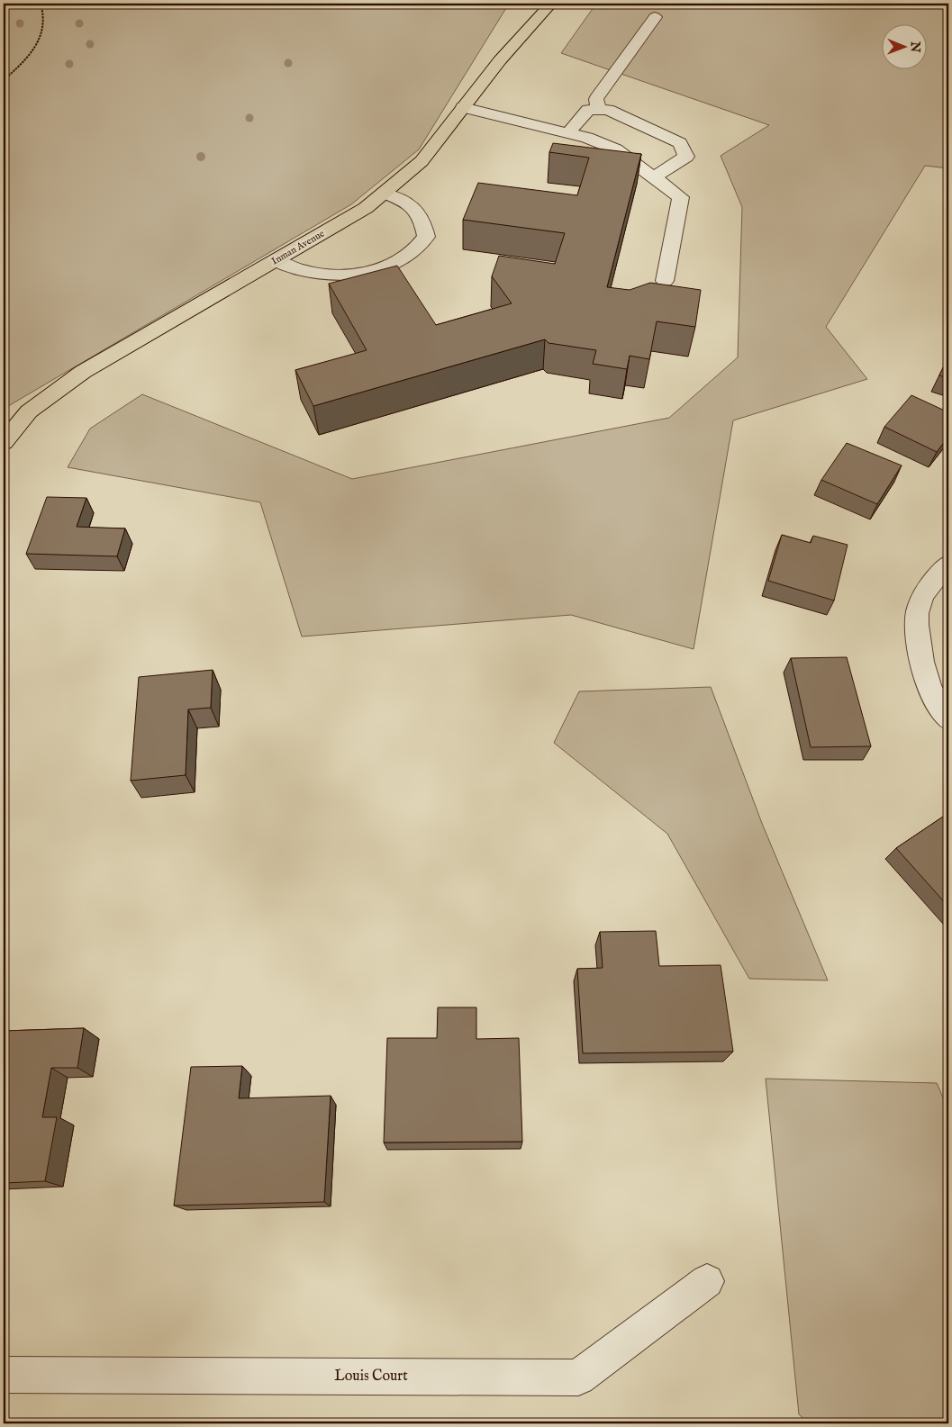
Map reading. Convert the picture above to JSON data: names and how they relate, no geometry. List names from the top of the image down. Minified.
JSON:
{"streets":{"main road":["Inman Avenue"],"street":["Louis Court"]},"north":"right"}
